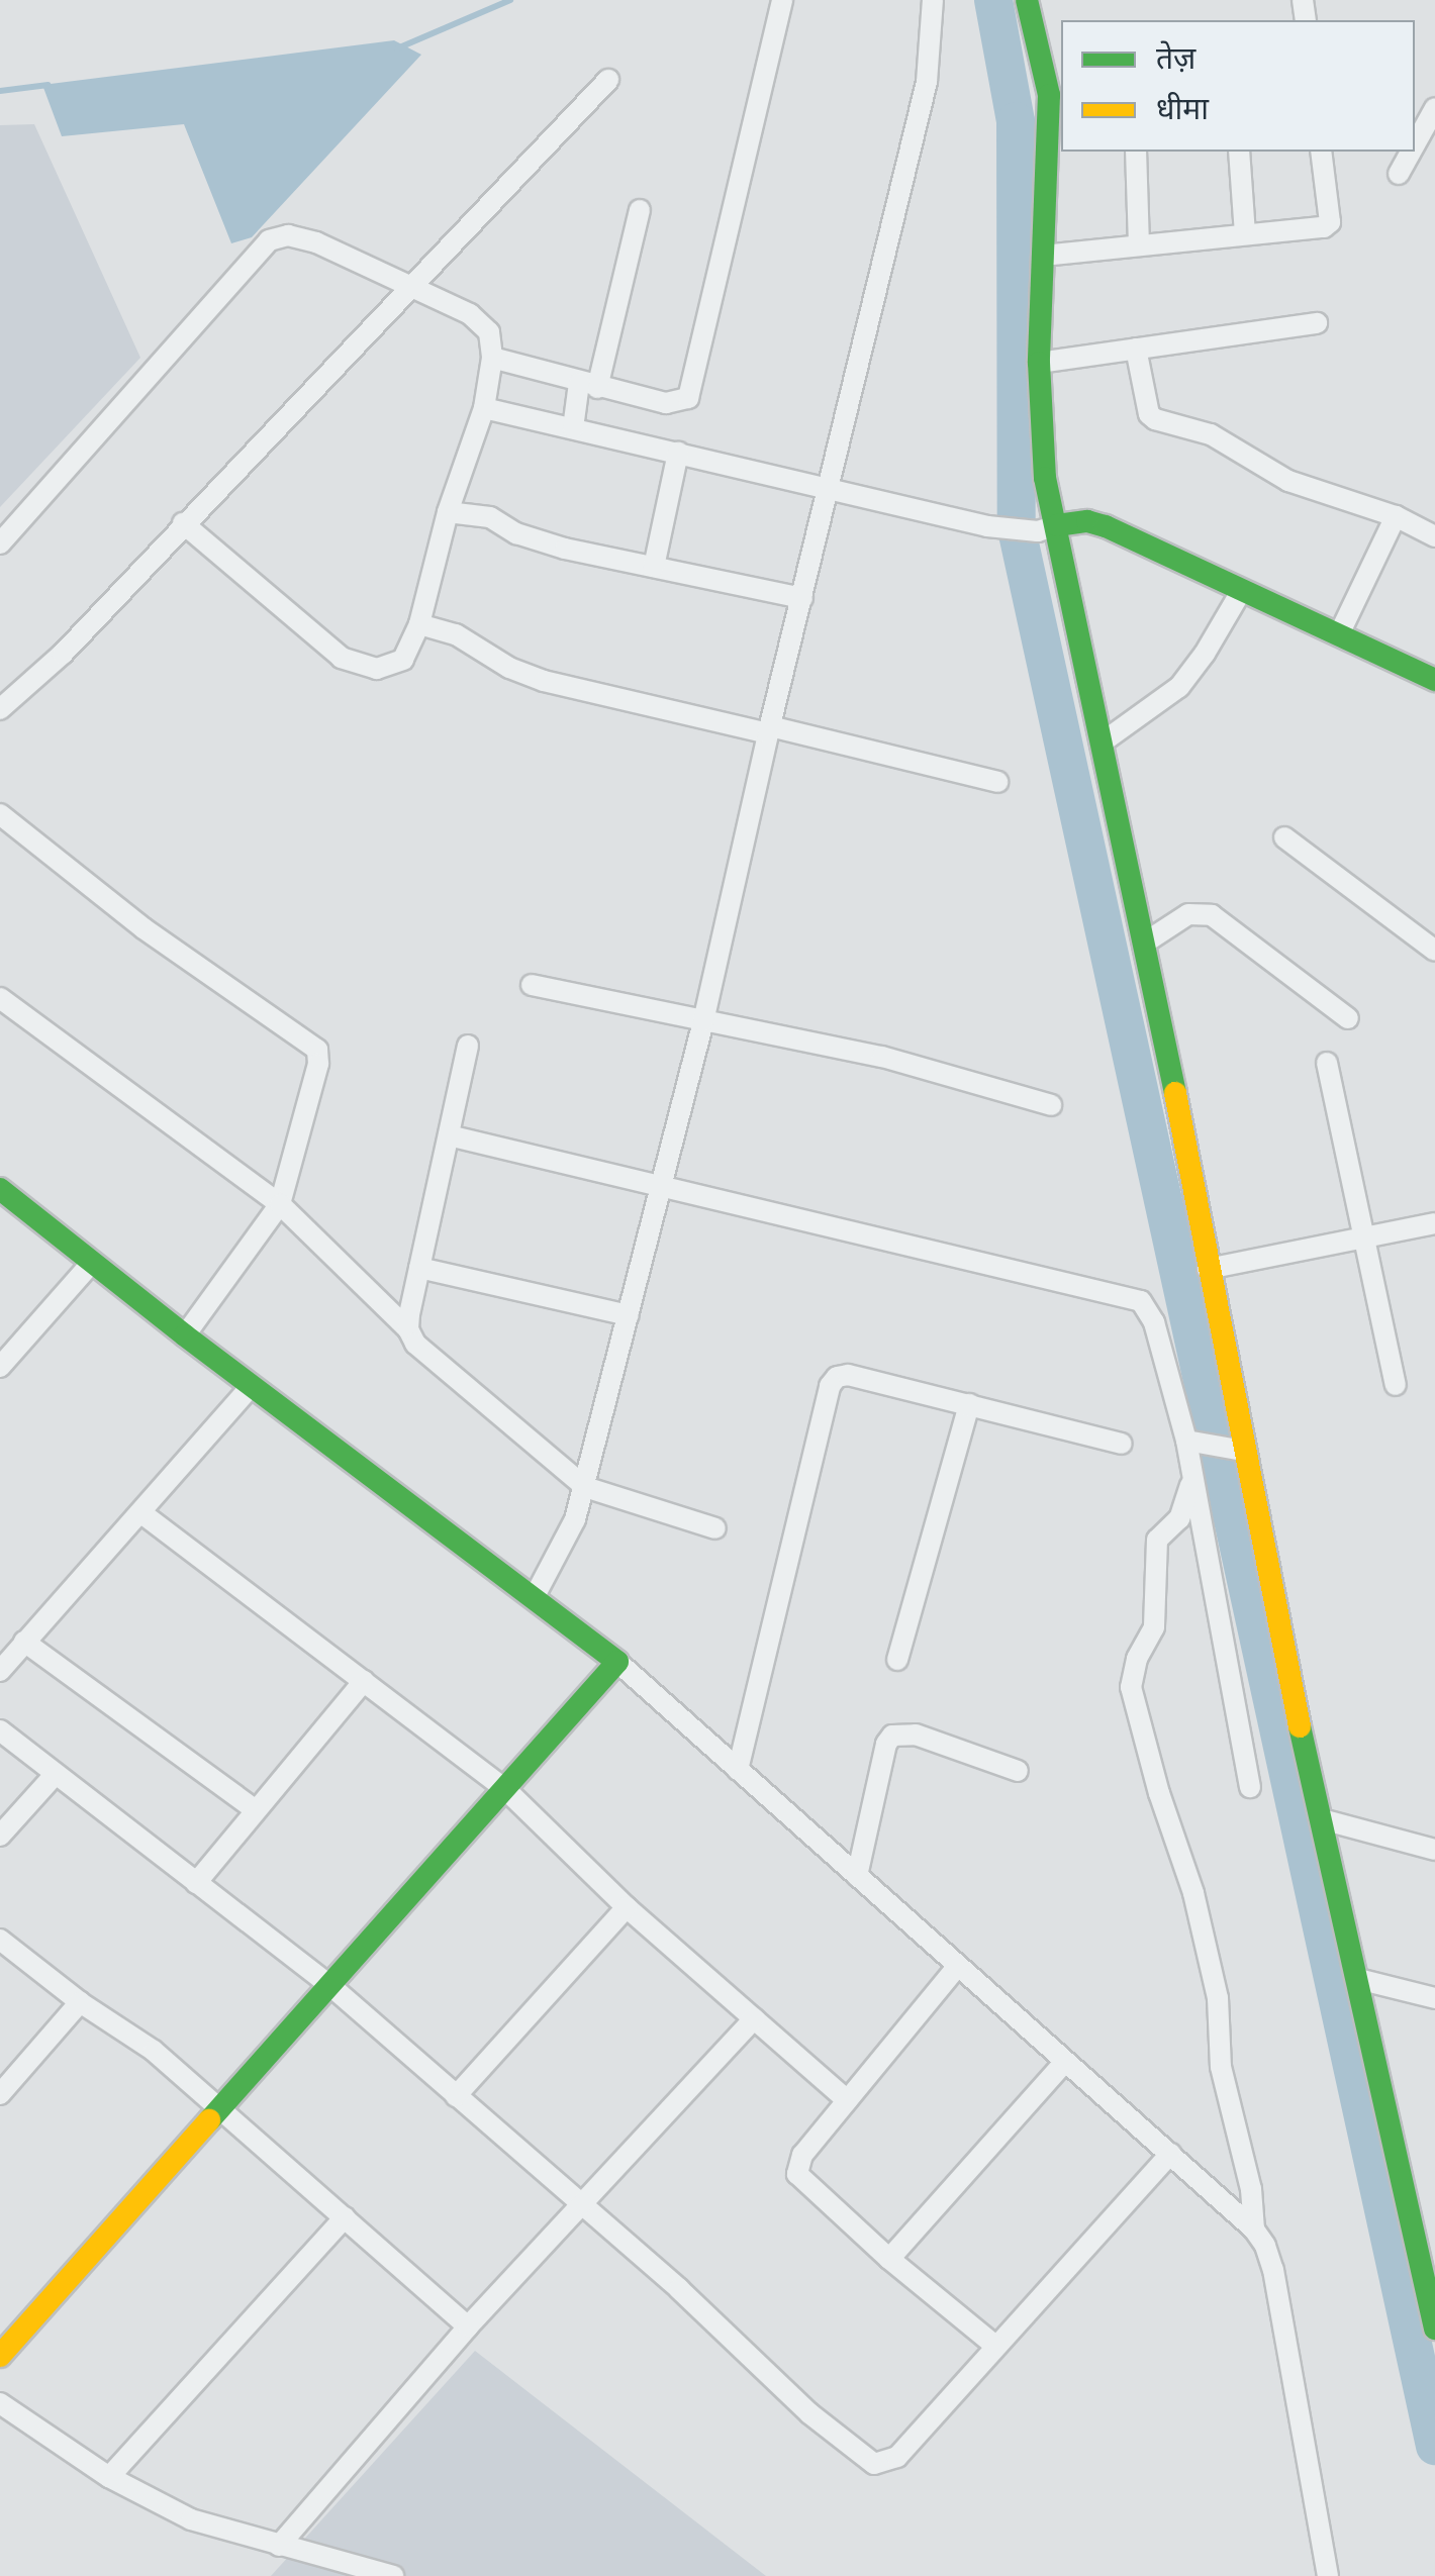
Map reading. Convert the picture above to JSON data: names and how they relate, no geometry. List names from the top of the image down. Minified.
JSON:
{"legend":["तेज़","धीमा"]}
